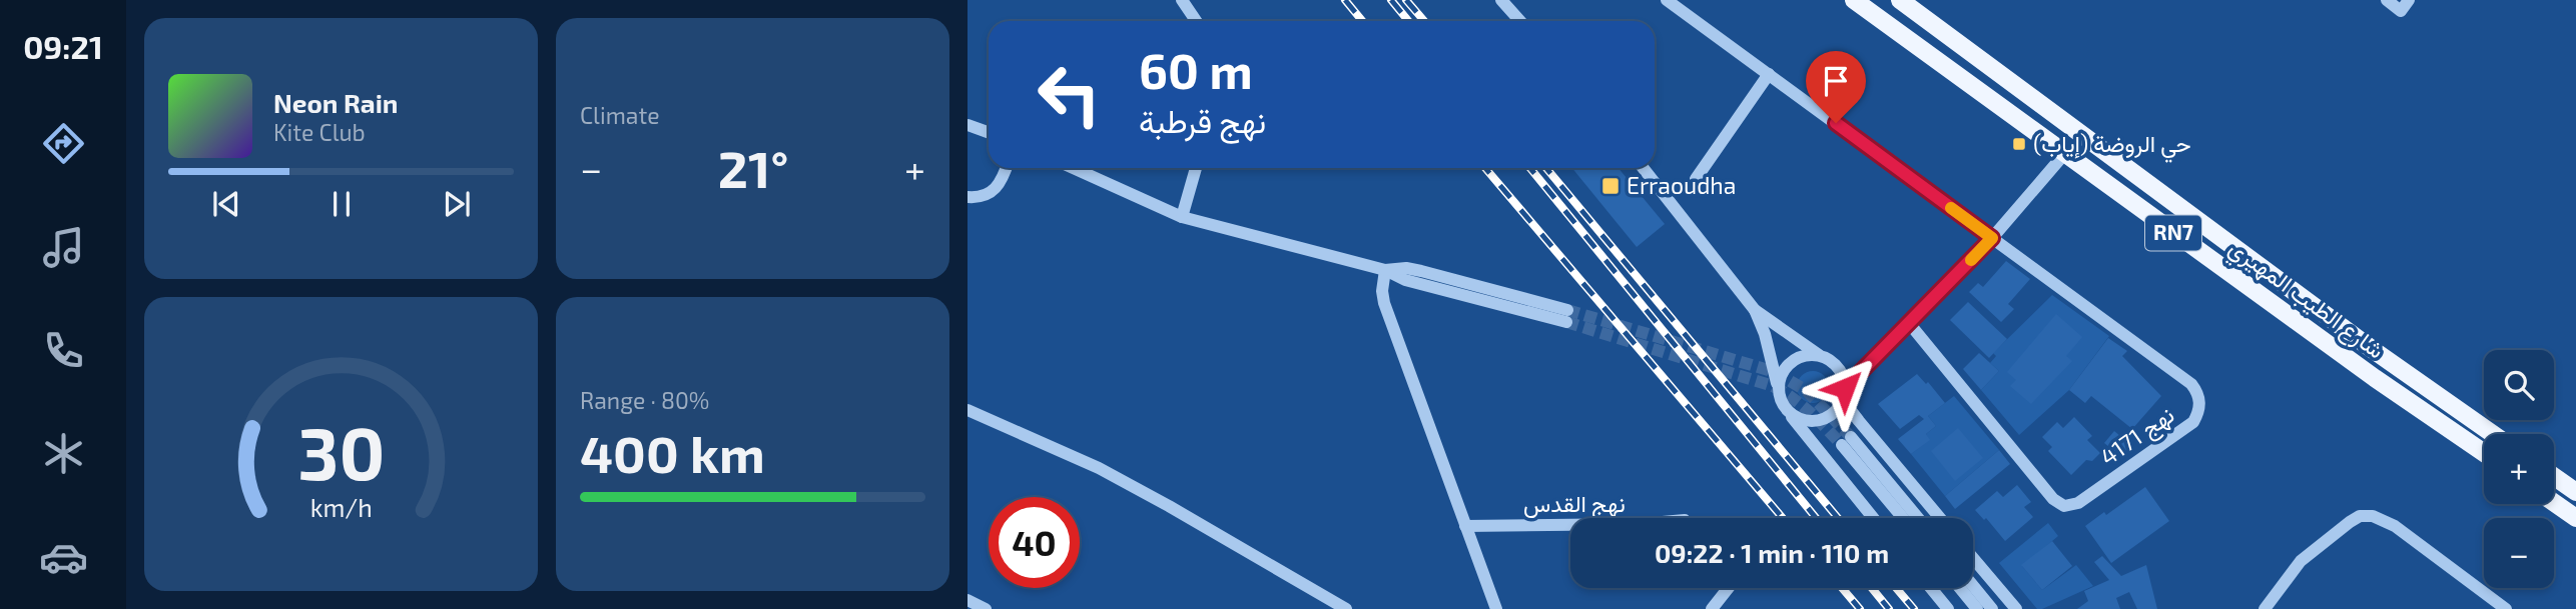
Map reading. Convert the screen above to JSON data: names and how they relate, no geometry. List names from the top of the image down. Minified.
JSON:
{"streets":{"main road":["RN7","شارع الطيب المهيري"],"street":["نهج 4171","نهج القدس"]},"places":{"transit":["حي الروضة (إياب)","Erraoudha"]},"page":{"tabs":"09:21","tile":["Climate",["Range · 80%","400 km"]],"turn":["60 m","نهج قرطبة"],"song":["Neon Rain","Kite Club"],"heat":["−","21°","+"],"map_buttons":["+","−"],"limit":"40","trip":"09:22 · 1 min · 110 m","gauge":["30","km/h"]}}
